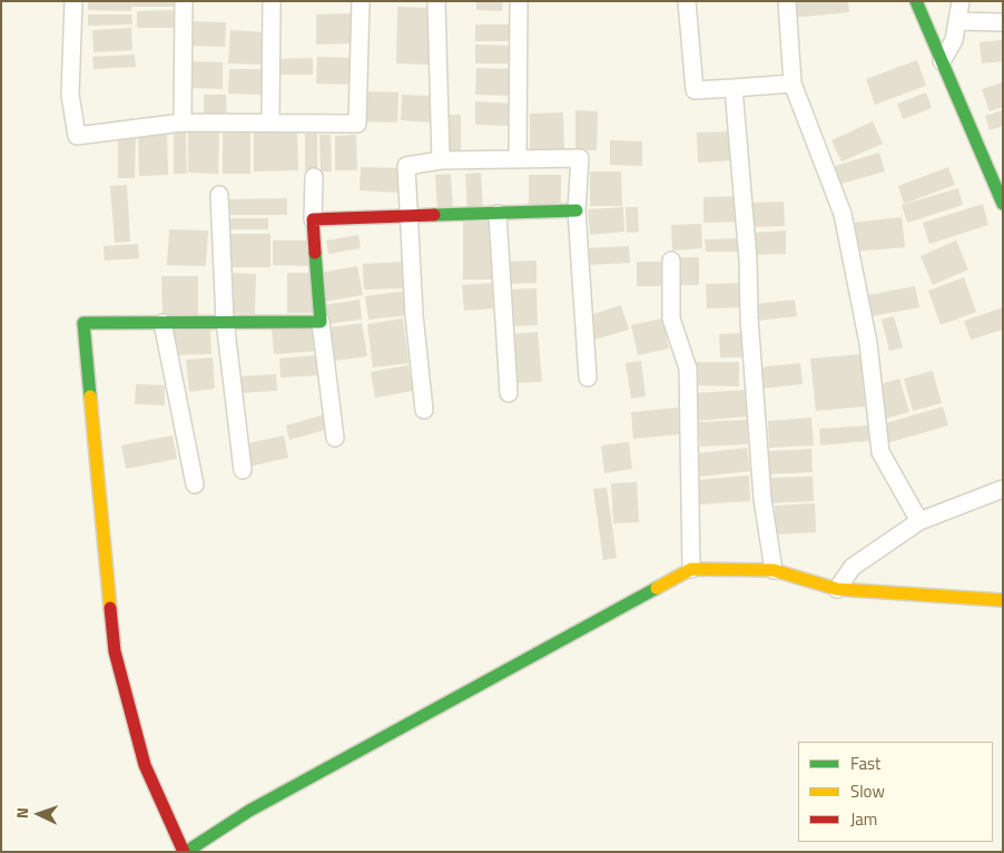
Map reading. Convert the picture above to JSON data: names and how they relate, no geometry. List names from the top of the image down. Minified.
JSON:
{"legend":["Fast","Slow","Jam"],"north":"left"}
